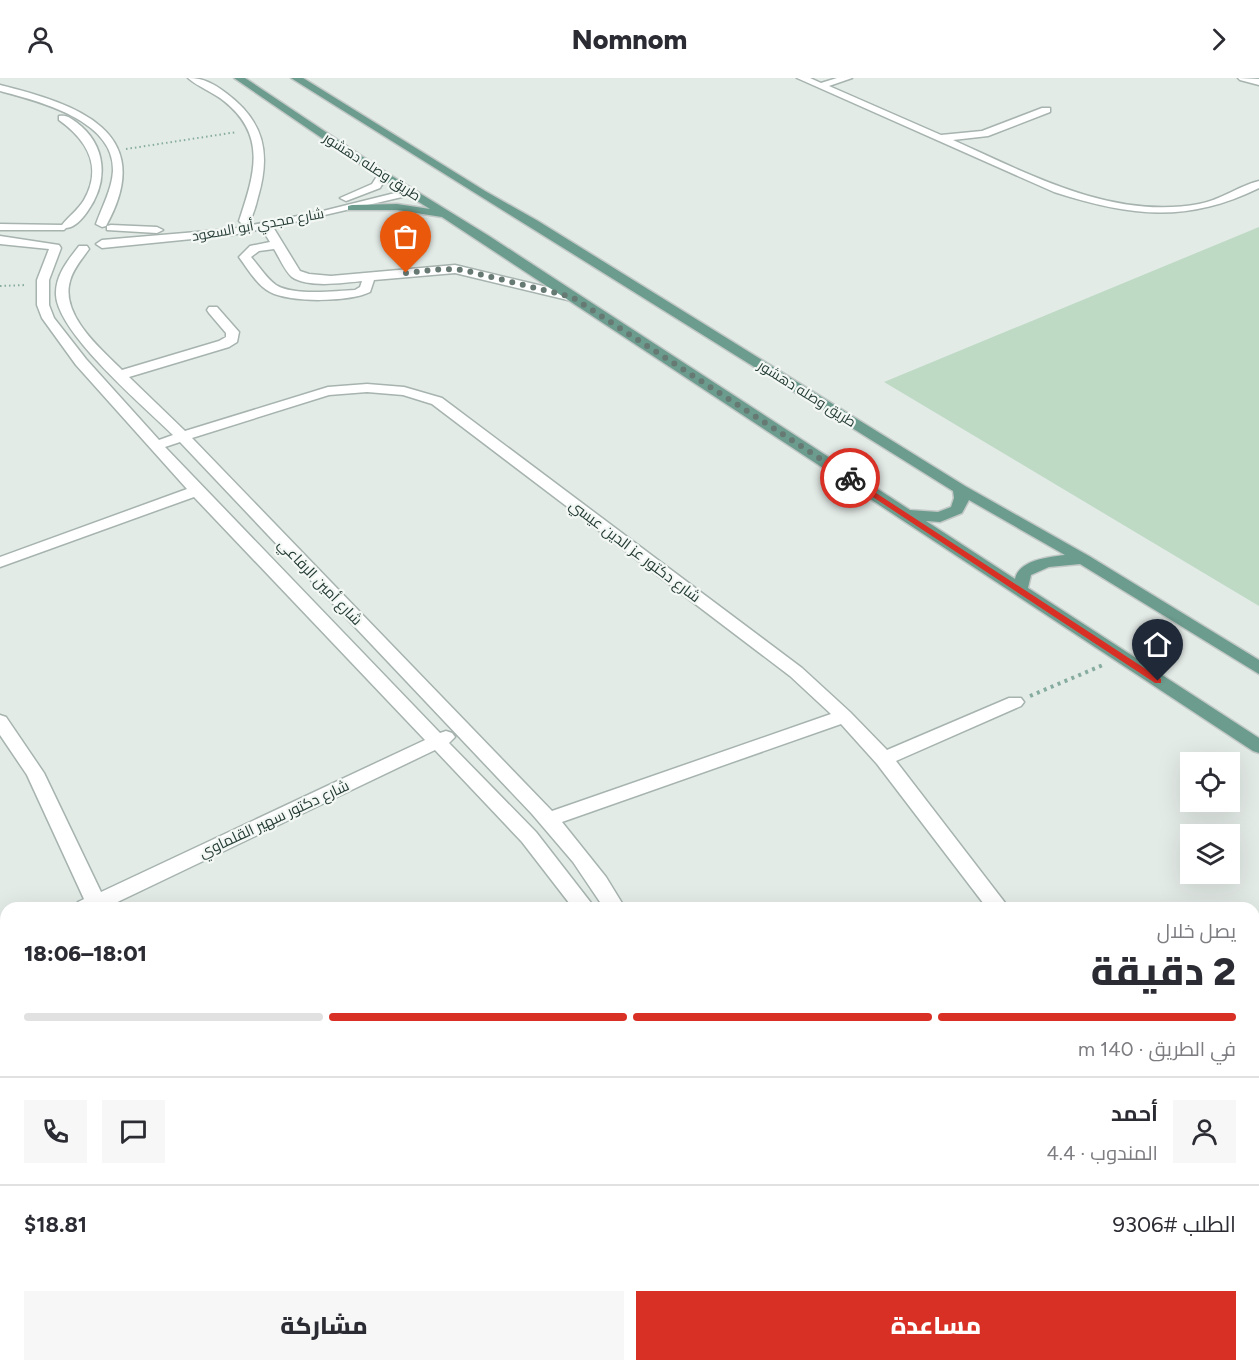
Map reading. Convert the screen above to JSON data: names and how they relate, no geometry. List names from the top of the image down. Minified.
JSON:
{"streets":{"main road":["طريق وصله دهشور"],"street":["شارع مجدي أبو السعود","شارع دكتور عز الدين عيسي","شارع أمين الرفاعي","شارع دكتور سهير القلماوي"]},"crossings":[["طريق وصله دهشور","شارع مجدي أبو السعود"],["شارع مجدي أبو السعود","شارع أمين الرفاعي"],["شارع دكتور عز الدين عيسي","شارع أمين الرفاعي"],["شارع أمين الرفاعي","شارع دكتور سهير القلماوي"]],"page":{"header":"Nomnom","heading":["2 دقيقة","يصل خلال","18:01–18:06"],"panel":["أحمد","المندوب · 4.4","الطلب #9306","$18.81"],"bar":"في الطريق · 140 m","buttons":["مساعدة","مشاركة"]}}
